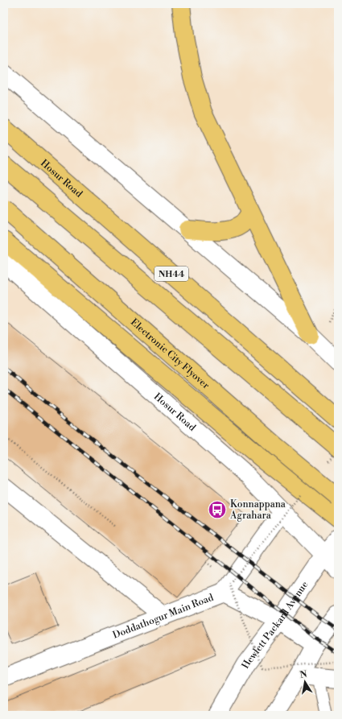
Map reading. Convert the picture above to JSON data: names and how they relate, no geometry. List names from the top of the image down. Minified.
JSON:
{"streets":{"highway":["Hosur Road","NH44","Electronic City Flyover"],"street":["Doddathogur Main Road","Hewlett Packard Avenue"]},"crossings":[["Hosur Road","Hewlett Packard Avenue"],["Doddathogur Main Road","Hewlett Packard Avenue"]],"places":{"bus stop":["Konnappana Agrahara"]},"north":"top"}
